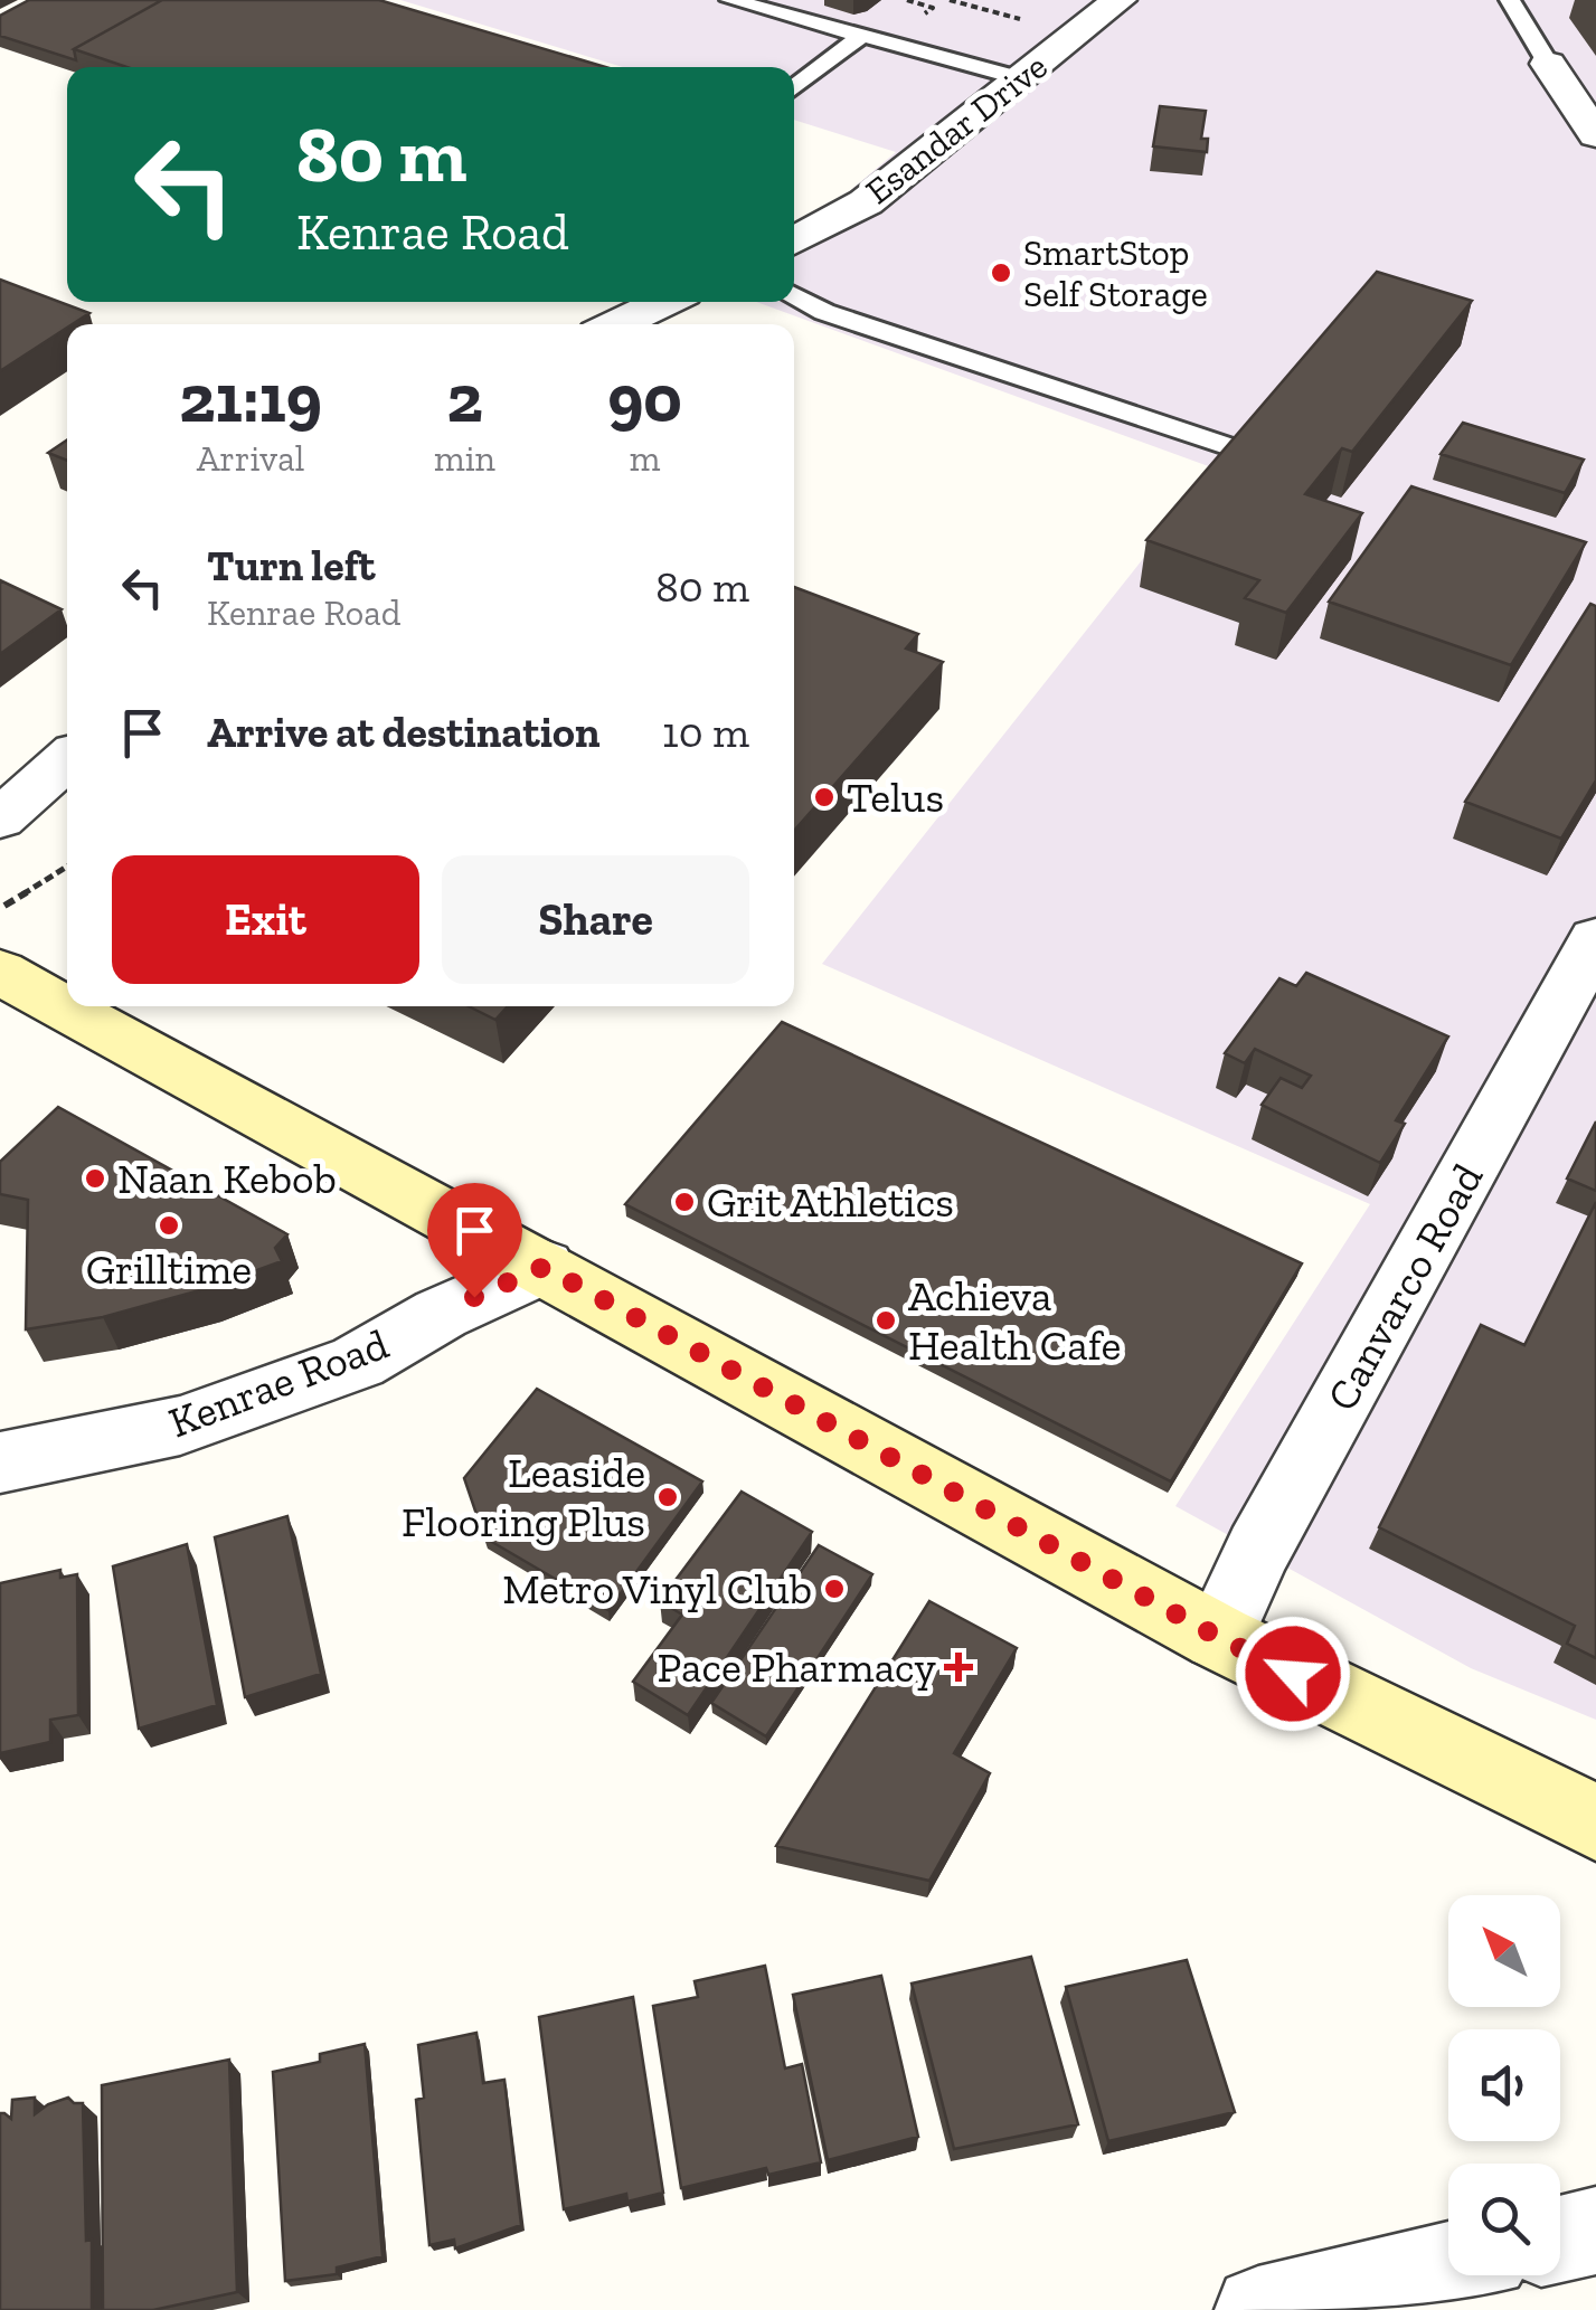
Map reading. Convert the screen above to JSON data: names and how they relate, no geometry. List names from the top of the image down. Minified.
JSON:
{"streets":{"street":["Esandar Drive","Canvarco Road","Kenrae Road"]},"places":{"other":["SmartStop Self Storage","Telus","Naan Kebob","Grit Athletics","Grilltime","Achieva Health Cafe","Leaside Flooring Plus","Metro Vinyl Club"],"health":["Pace Pharmacy"]},"north":"top left","page":{"turn":["80 m","Kenrae Road"],"eta":["21:19","Arrival","2","min","90","m"],"list":[{"name":"Turn left","note":"Kenrae Road","value":"80 m"},{"name":"Arrive at destination","value":"10 m"}],"buttons":["Exit","Share"]}}
